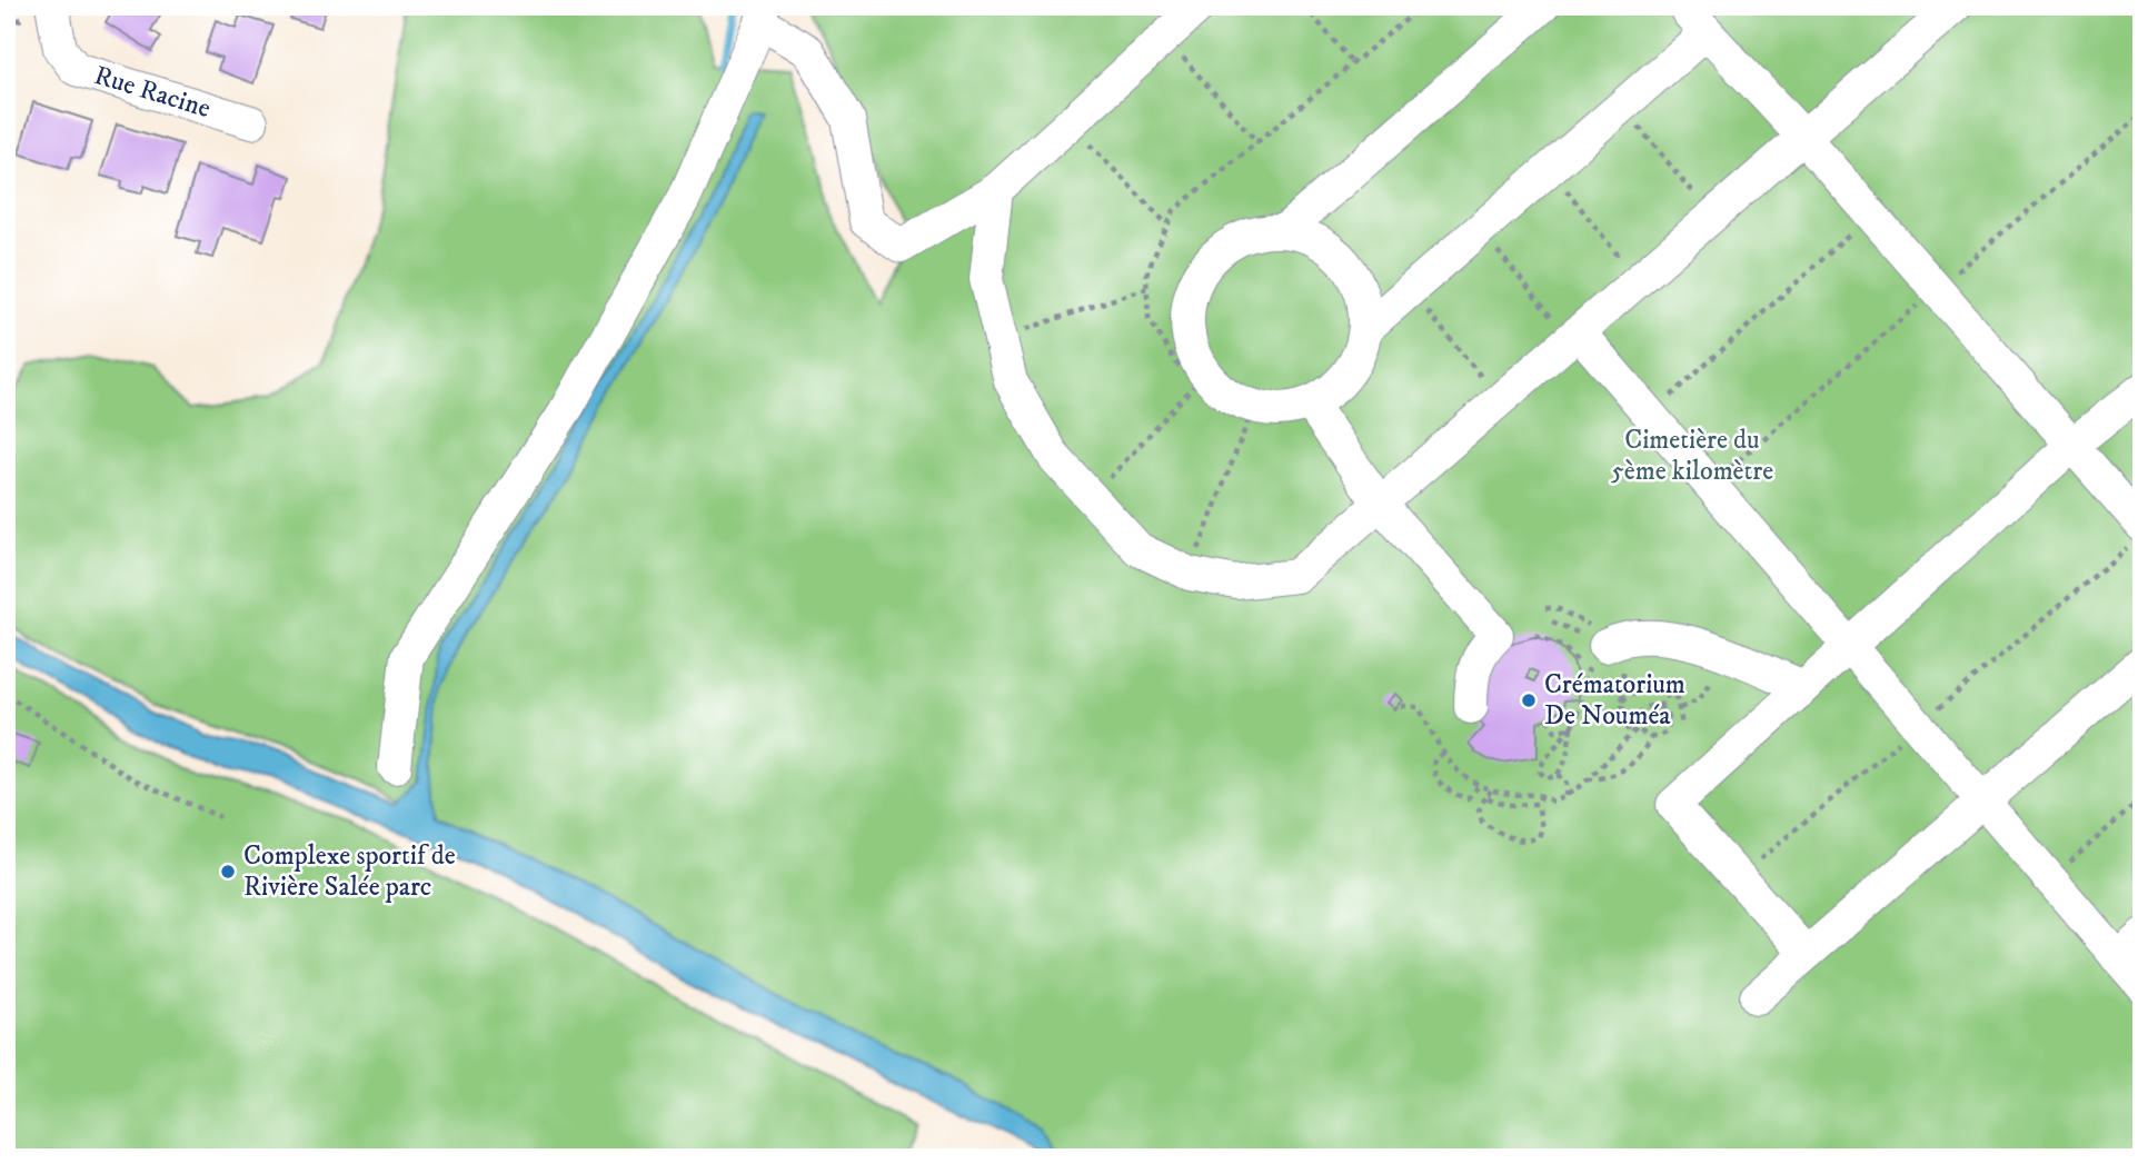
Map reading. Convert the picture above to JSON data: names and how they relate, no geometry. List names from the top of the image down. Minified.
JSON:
{"streets":{"street":["Rue Racine"]},"parks":["Cimetière du 5ème kilomètre"],"places":["Crématorium De Nouméa","Complexe sportif de Rivière Salée parc"]}
